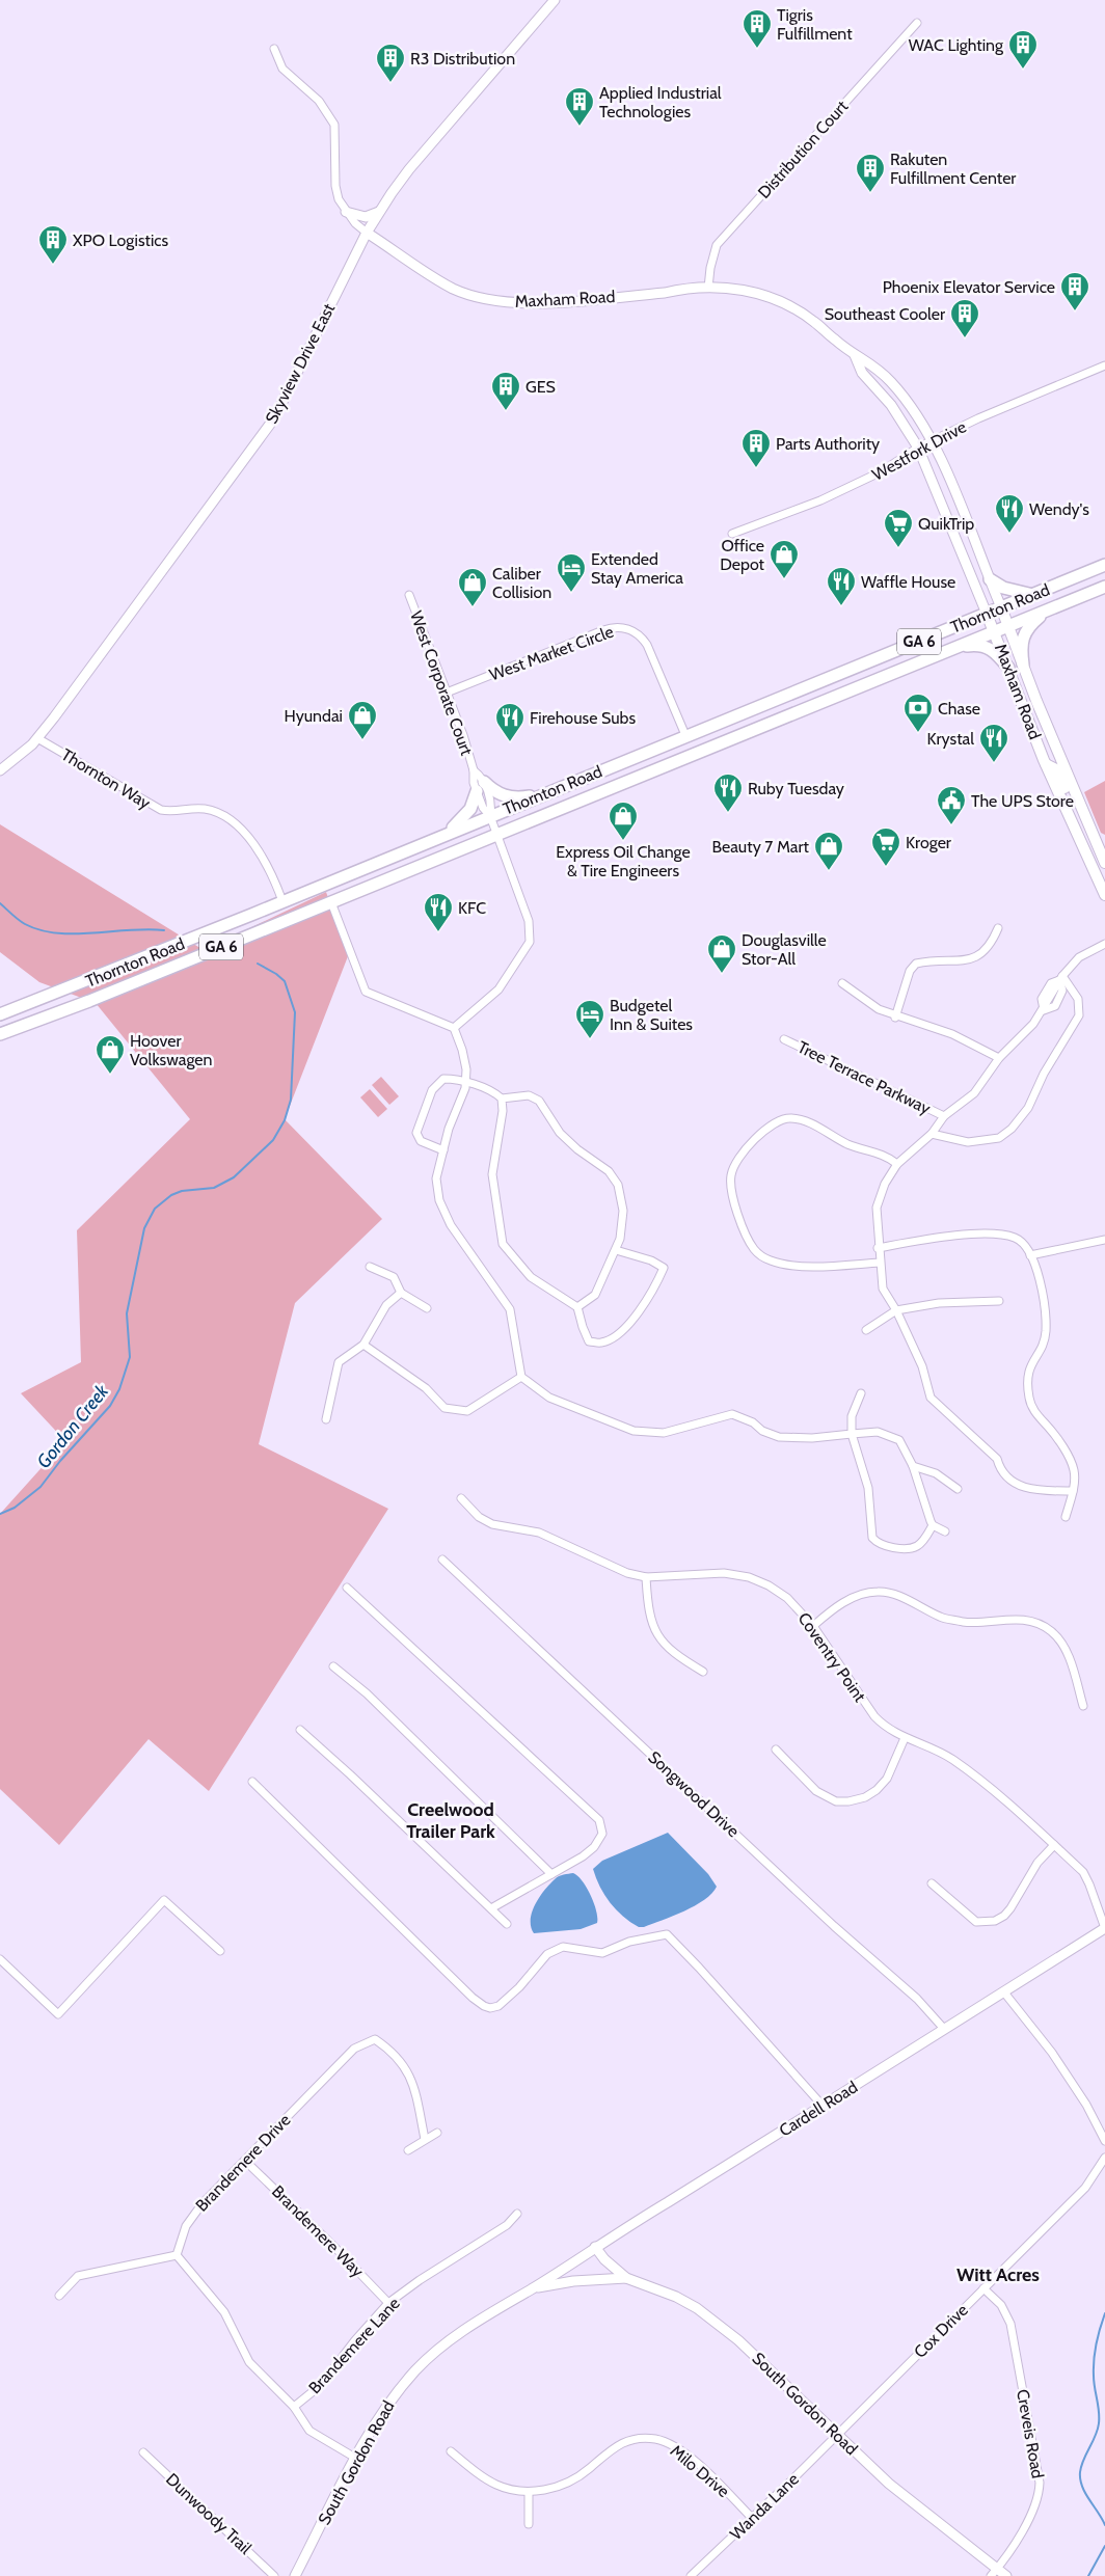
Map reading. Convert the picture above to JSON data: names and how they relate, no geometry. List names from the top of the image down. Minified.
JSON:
{"streets":{"highway":["Thornton Road","GA 6"],"main road":["Maxham Road"],"street":["Distribution Court","Skyview Drive East","Westfork Drive","West Market Circle","West Corporate Court","Thornton Way","Tree Terrace Parkway","Coventry Point","Songwood Drive","Cardell Road","Brandemere Drive","Brandemere Way","Cox Drive","Brandemere Lane","South Gordon Road","Creveis Road","Milo Drive","Wanda Lane","Dunwoody Trail"]},"crossings":[["Distribution Court","Maxham Road"],["Maxham Road","Skyview Drive East"],["Maxham Road","Westfork Drive"],["Maxham Road","Thornton Road"],["Skyview Drive East","Thornton Way"],["Thornton Road","West Market Circle"],["Thornton Road","West Corporate Court"],["Thornton Road","Thornton Way"],["West Market Circle","West Corporate Court"],["Coventry Point","Cardell Road"],["Songwood Drive","Cardell Road"],["Cardell Road","South Gordon Road"],["Brandemere Drive","Brandemere Way"],["Brandemere Way","Brandemere Lane"],["Cox Drive","South Gordon Road"],["Cox Drive","Creveis Road"],["Cox Drive","Wanda Lane"],["South Gordon Road","Creveis Road"],["South Gordon Road","Wanda Lane"],["Milo Drive","Wanda Lane"]],"districts":["Creelwood Trailer Park","Witt Acres"],"water":["Gordon Creek"],"places":{"building":["Tigris Fulfillment","WAC Lighting","R3 Distribution","Applied Industrial Technologies","Rakuten Fulfillment Center","XPO Logistics","Phoenix Elevator Service","Southeast Cooler","GES","Parts Authority"],"restaurant":["Wendy's","Waffle House","Firehouse Subs","Krystal","Ruby Tuesday","KFC"],"supermarket":["QuikTrip","Kroger"],"shop":["Office Depot","Caliber Collision","Hyundai","Express Oil Change & Tire Engineers","Beauty 7 Mart","Douglasville Stor-All","Hoover Volkswagen"],"hotel":["Extended Stay America","Budgetel Inn & Suites"],"bank":["Chase"],"public building":["The UPS Store"]}}
